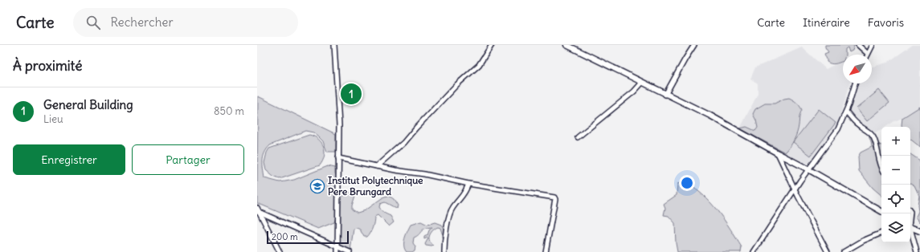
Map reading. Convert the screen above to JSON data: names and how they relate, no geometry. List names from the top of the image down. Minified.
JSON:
{"places":{"school or university":["Institut Polytechnique Pere Brungard"]},"scale_bar":"200 m","north":"bottom left","page":{"header":"Carte","search":"Rechercher","nav":["Carte","Itinéraire","Favoris"],"heading":"À proximité","pins":"1","list":[{"mark":"1","name":"General Building","note":"Lieu","value":"850 m"}],"map_buttons":["+","−"],"buttons":["Enregistrer","Partager"],"scale":"200 m"}}
